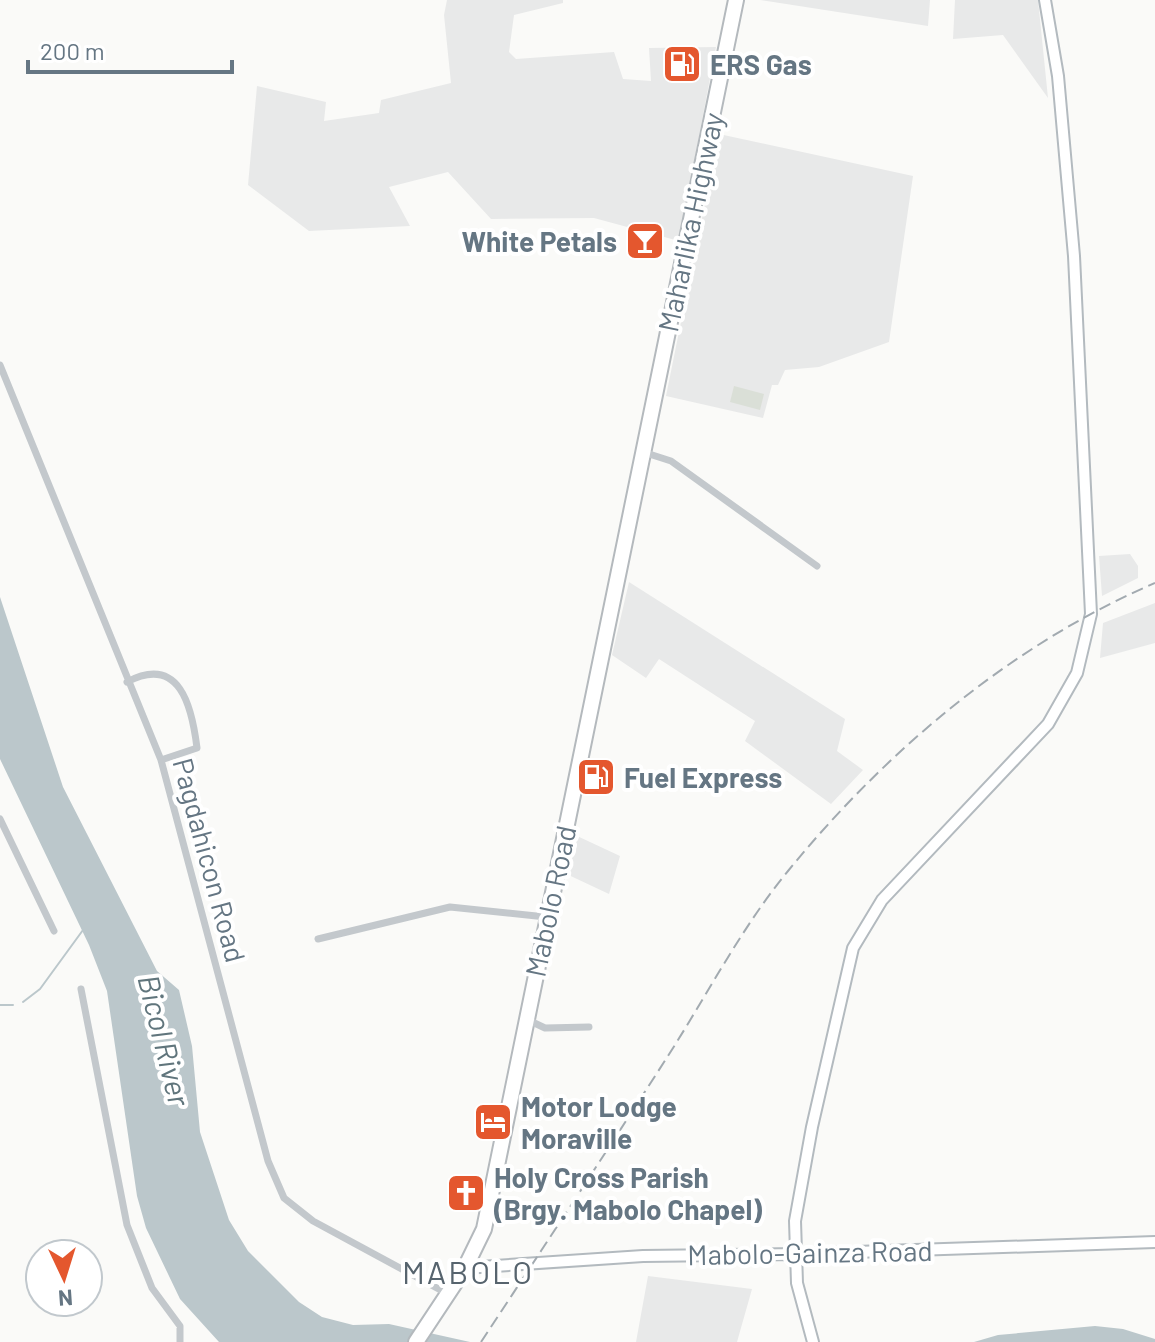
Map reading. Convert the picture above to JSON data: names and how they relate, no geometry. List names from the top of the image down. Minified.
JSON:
{"streets":{"highway":["Maharlika Highway","Mabolo Road"],"main road":["Mabolo-Gainza Road"],"street":["Pagdahicon Road"]},"crossings":[["Maharlika Highway","Mabolo Road"],["Pagdahicon Road","Mabolo Road"],["Mabolo Road","Mabolo-Gainza Road"]],"districts":["MABOLO"],"water":["Bicol River"],"places":{"fuel station":["ERS Gas","Fuel Express"],"bar":["White Petals"],"hotel":["Motor Lodge Moraville"],"church":["Holy Cross Parish (Brgy. Mabolo Chapel)"]},"scale_bar":"200 m","north":"bottom"}
